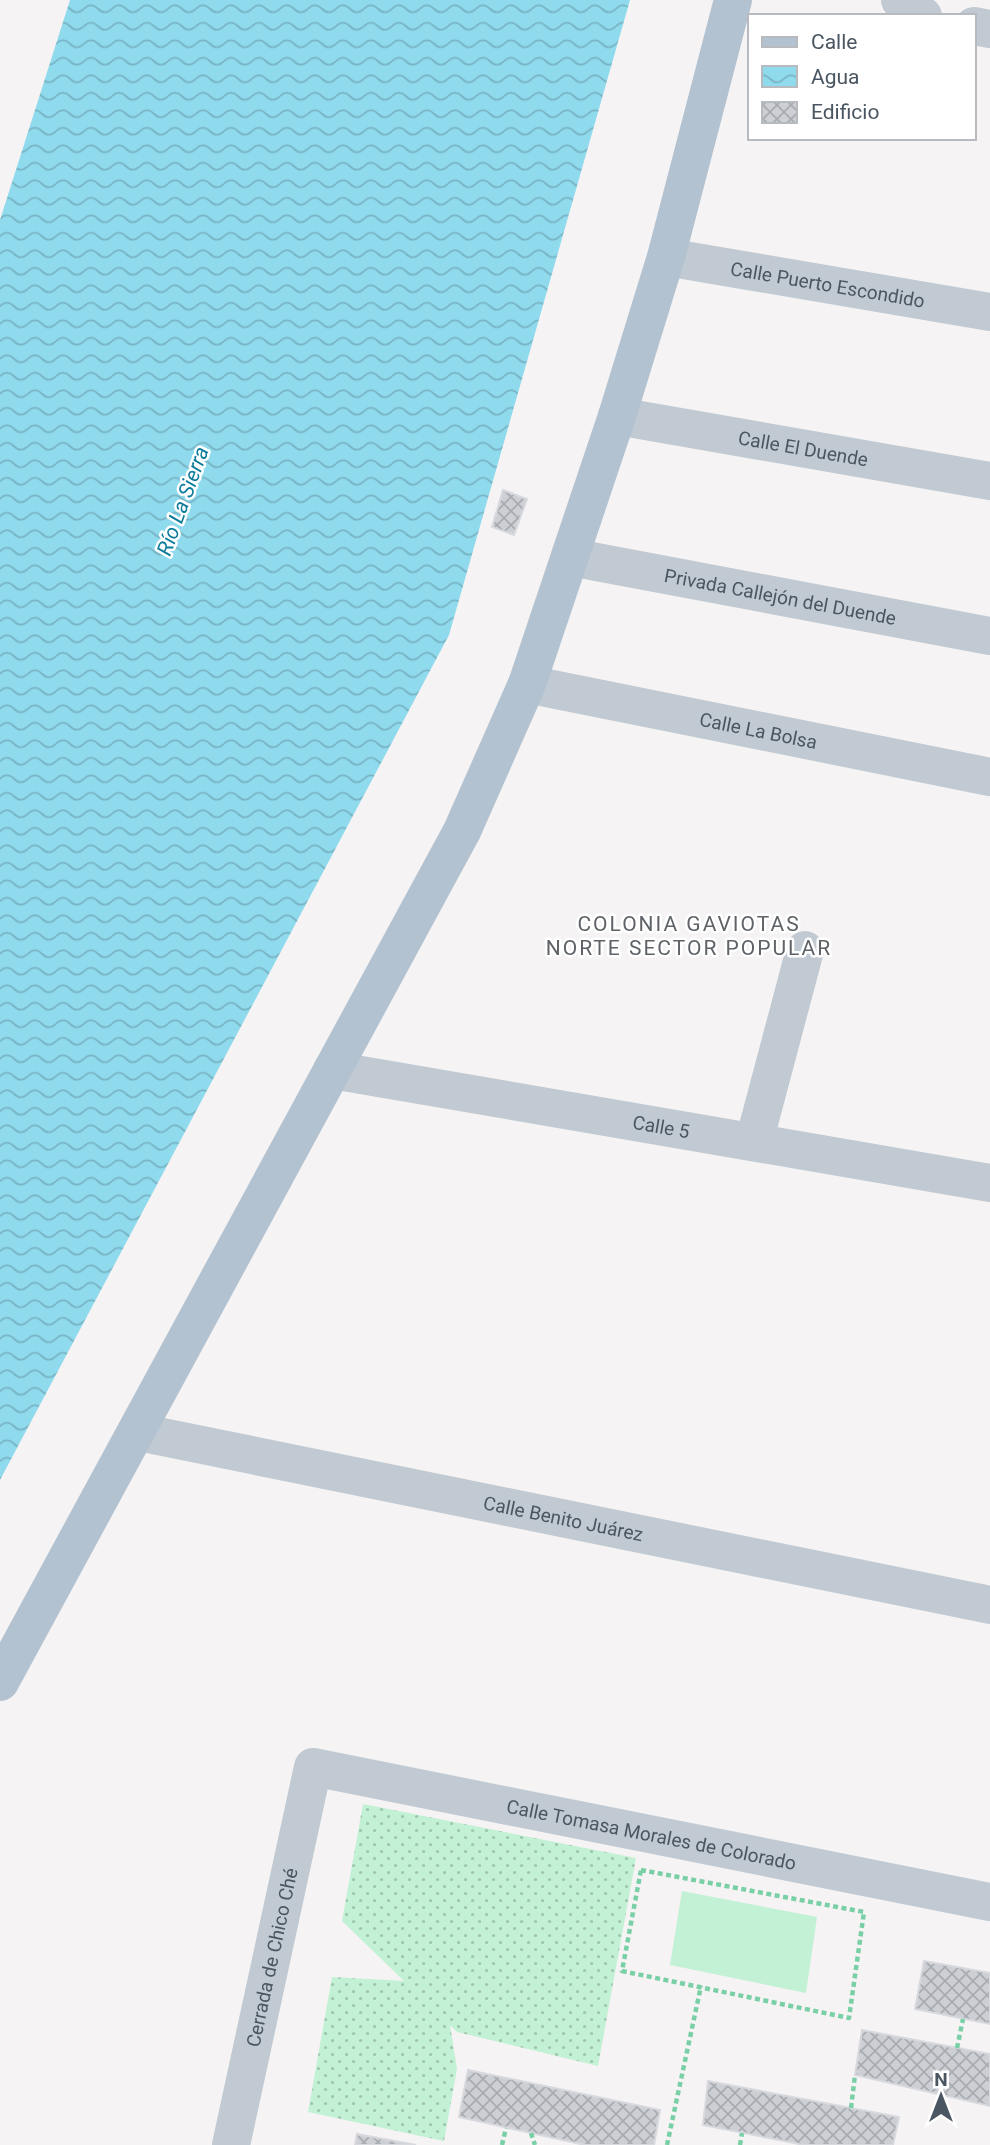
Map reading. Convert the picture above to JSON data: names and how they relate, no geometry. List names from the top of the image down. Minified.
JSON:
{"streets":{"street":["Calle Puerto Escondido","Calle El Duende","Privada Callejón del Duende","Calle La Bolsa","Calle 5","Calle Benito Juárez","Calle Tomasa Morales de Colorado","Cerrada de Chico Ché"]},"crossings":[["Calle Tomasa Morales de Colorado","Cerrada de Chico Ché"]],"districts":["COLONIA GAVIOTAS NORTE SECTOR POPULAR"],"water":["Río La Sierra"],"legend":["Calle","Agua","Edificio"],"north":"top"}
